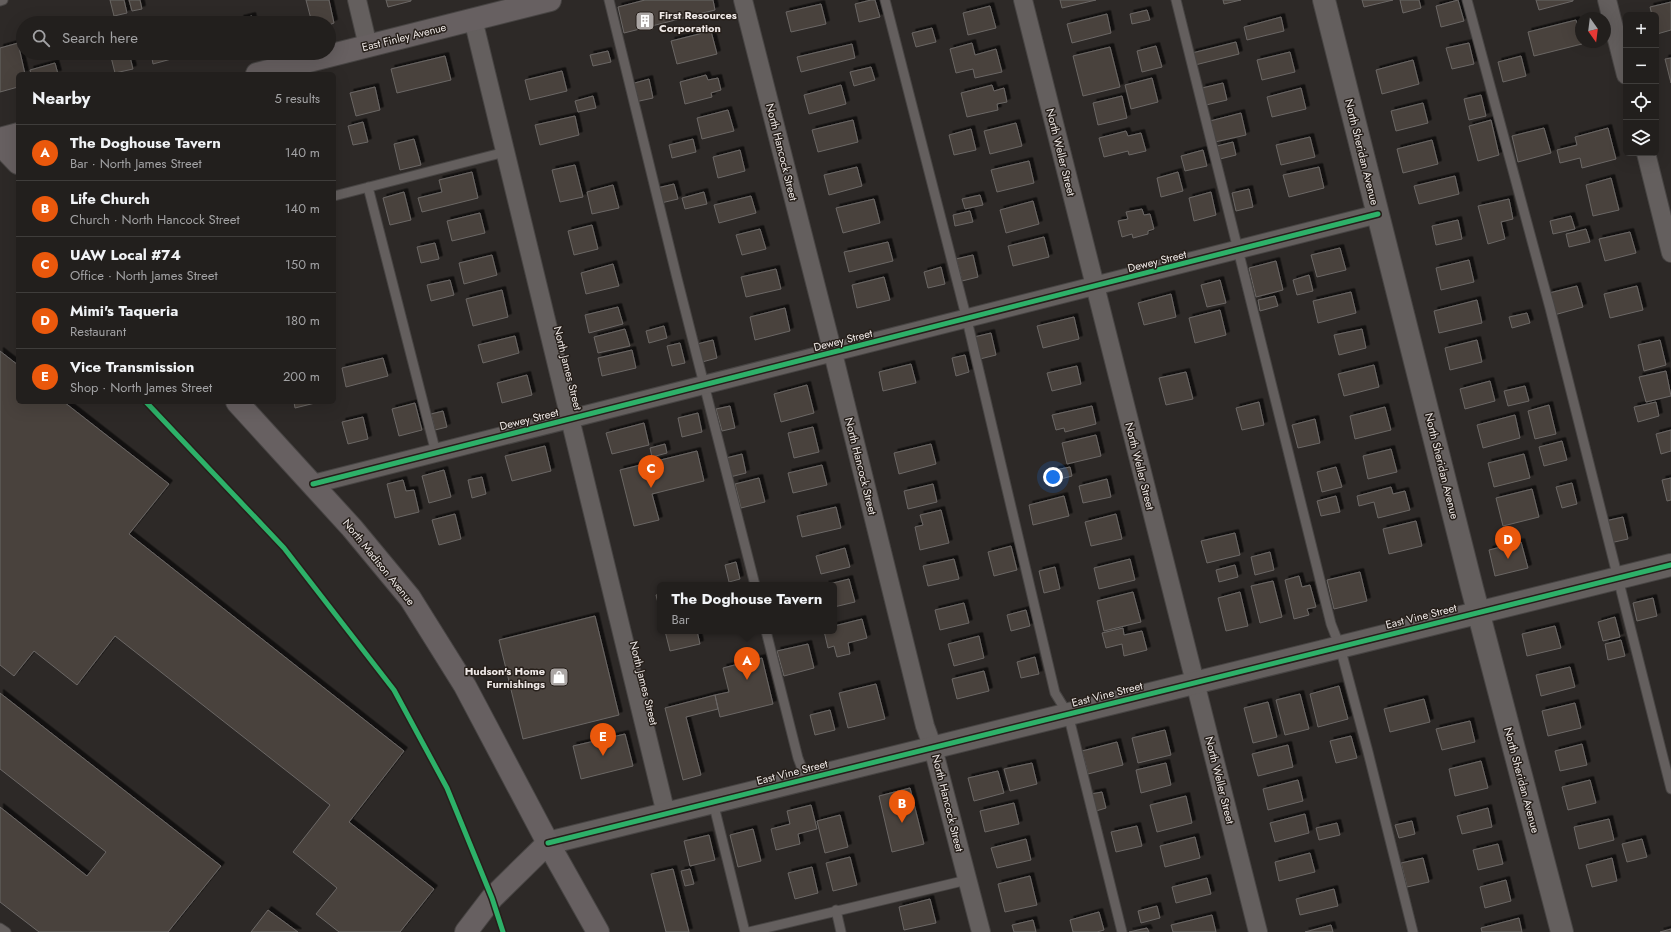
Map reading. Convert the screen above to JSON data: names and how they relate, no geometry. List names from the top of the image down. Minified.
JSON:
{"streets":{"main road":["East Finley Avenue","North Madison Avenue","East Vine Street"],"street":["North Hancock Street","North Weller Street","North Sheridan Avenue","Dewey Street","North James Street"]},"crossings":[["East Finley Avenue","North James Street"],["North Hancock Street","Dewey Street"],["North Hancock Street","East Vine Street"],["North Weller Street","Dewey Street"],["North Weller Street","East Vine Street"],["North Sheridan Avenue","Dewey Street"],["North Sheridan Avenue","East Vine Street"],["Dewey Street","North James Street"],["Dewey Street","North Madison Avenue"],["North James Street","East Vine Street"],["North Madison Avenue","East Vine Street"]],"places":{"building":["First Resources Corporation"],"shop":["Hudson's Home Furnishings"]},"north":"bottom","page":{"map_buttons":["+","−"],"search":"Search here","heading":["Nearby","5 results"],"list":[{"mark":"A","name":"The Doghouse Tavern","note":"Bar · North James Street","value":"140 m"},{"mark":"B","name":"Life Church","note":"Church · North Hancock Street","value":"140 m"},{"mark":"C","name":"UAW Local #74","note":"Office · North James Street","value":"150 m"},{"mark":"D","name":"Mimi's Taqueria","note":"Restaurant","value":"180 m"},{"mark":"E","name":"Vice Transmission","note":"Shop · North James Street","value":"200 m"}],"pins":["C","D","A","E","B"],"popup":["The Doghouse Tavern","Bar"]}}
